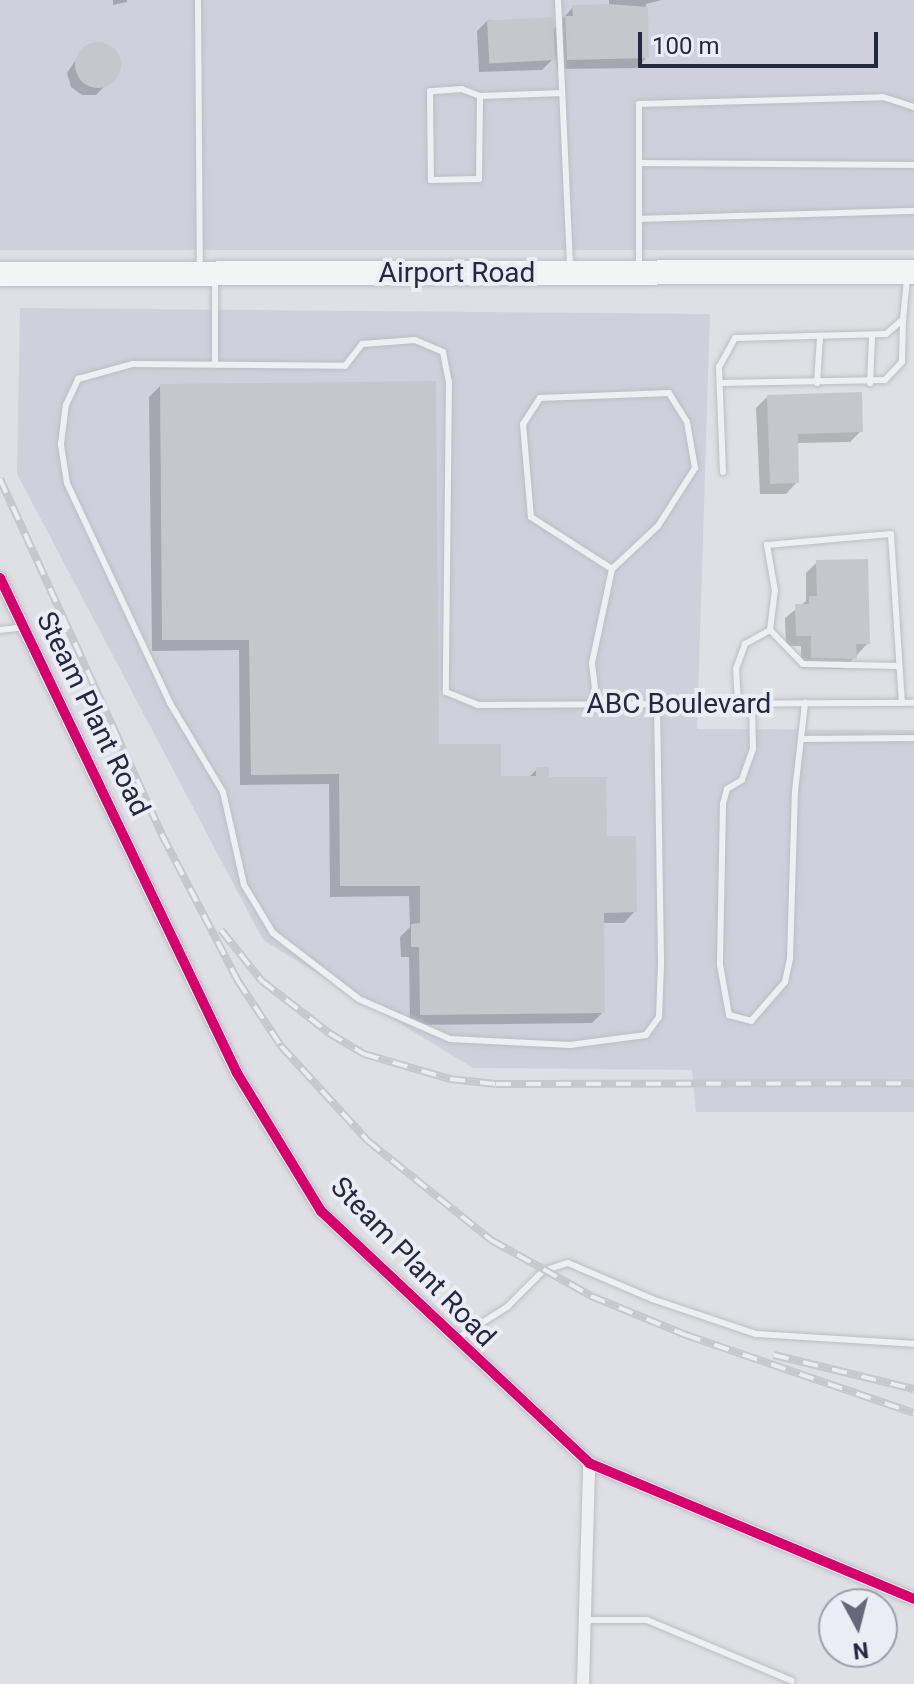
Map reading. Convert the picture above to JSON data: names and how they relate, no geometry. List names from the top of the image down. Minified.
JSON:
{"streets":{"highway":["Airport Road"],"street":["Steam Plant Road"],"lane":["ABC Boulevard"]},"scale_bar":"100 m","north":"bottom"}
